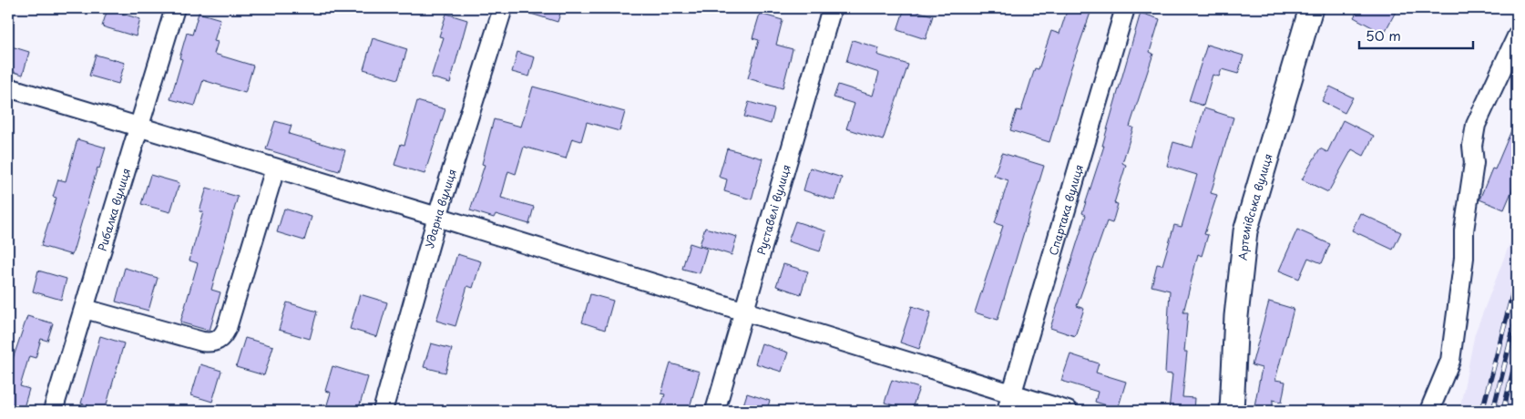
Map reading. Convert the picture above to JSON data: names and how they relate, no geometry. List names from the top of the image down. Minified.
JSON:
{"streets":{"main road":["Артемівська вулиця"],"street":["Ударна вулиця","Рибалка вулиця","Руставелі вулиця","Спартака вулиця"]},"scale_bar":"50 m"}
